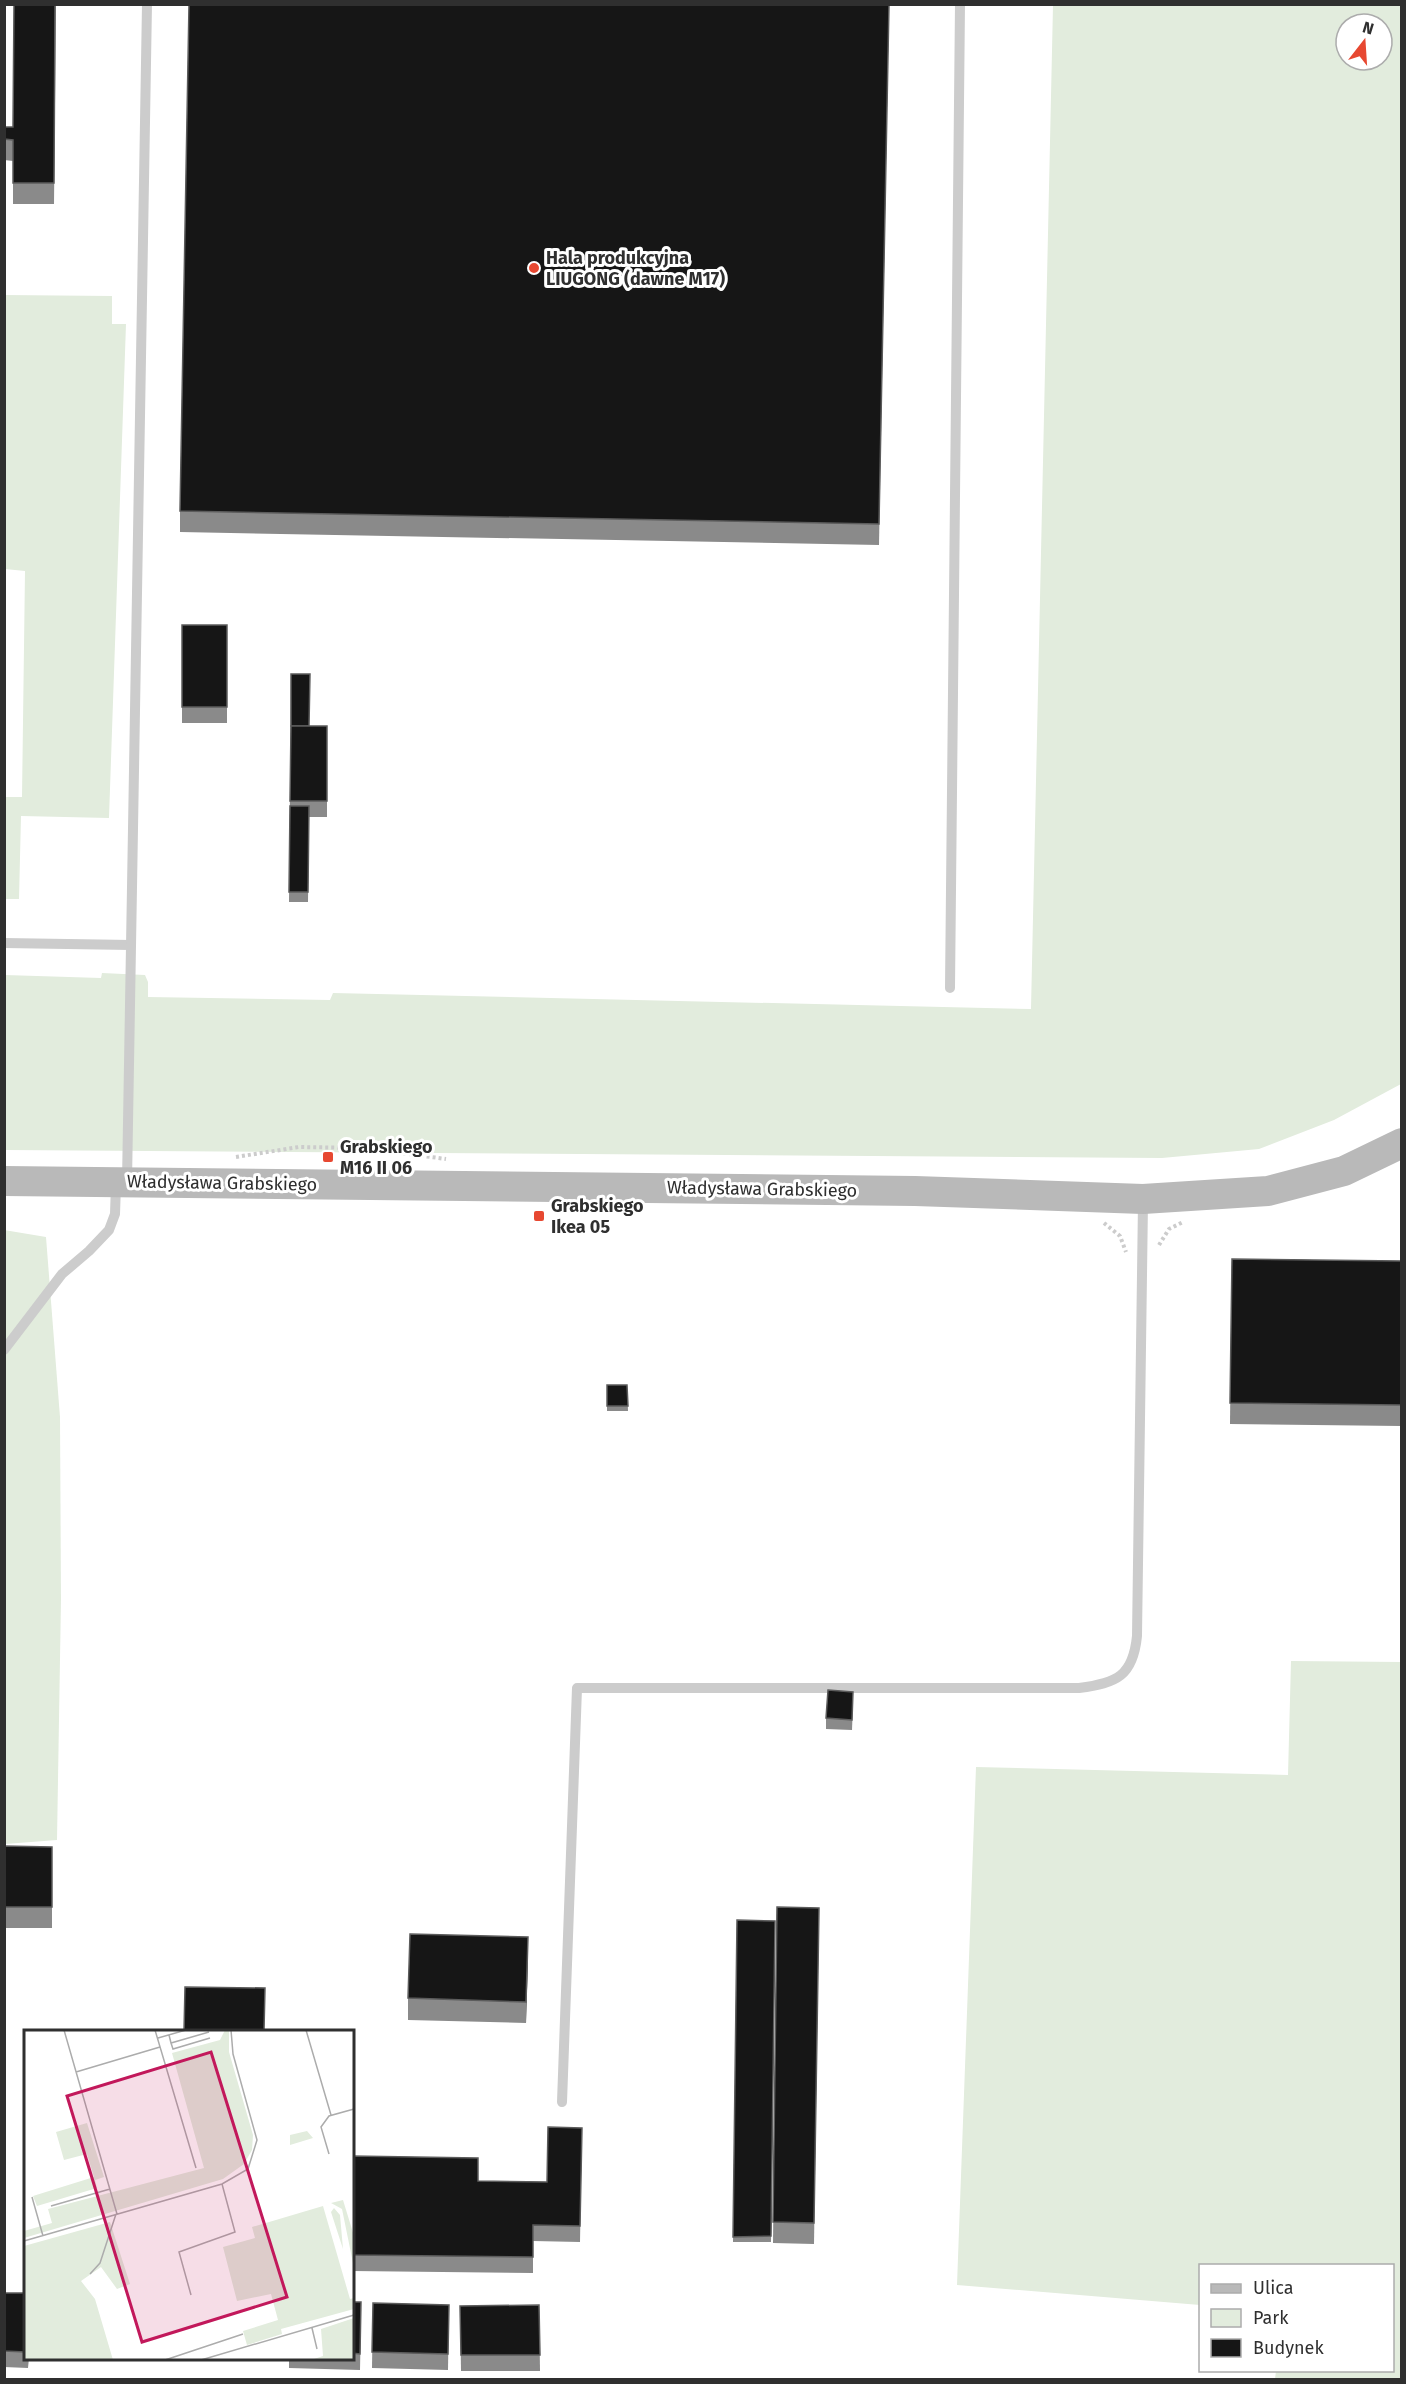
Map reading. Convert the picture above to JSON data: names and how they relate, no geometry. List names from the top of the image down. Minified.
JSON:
{"streets":{"street":["Władysława Grabskiego"]},"places":{"other":["Hala produkcyjna LIUGONG (dawne M17)"],"transit":["Grabskiego M16 II 06","Grabskiego Ikea 05"]},"legend":["Ulica","Park","Budynek"],"north":"top"}
